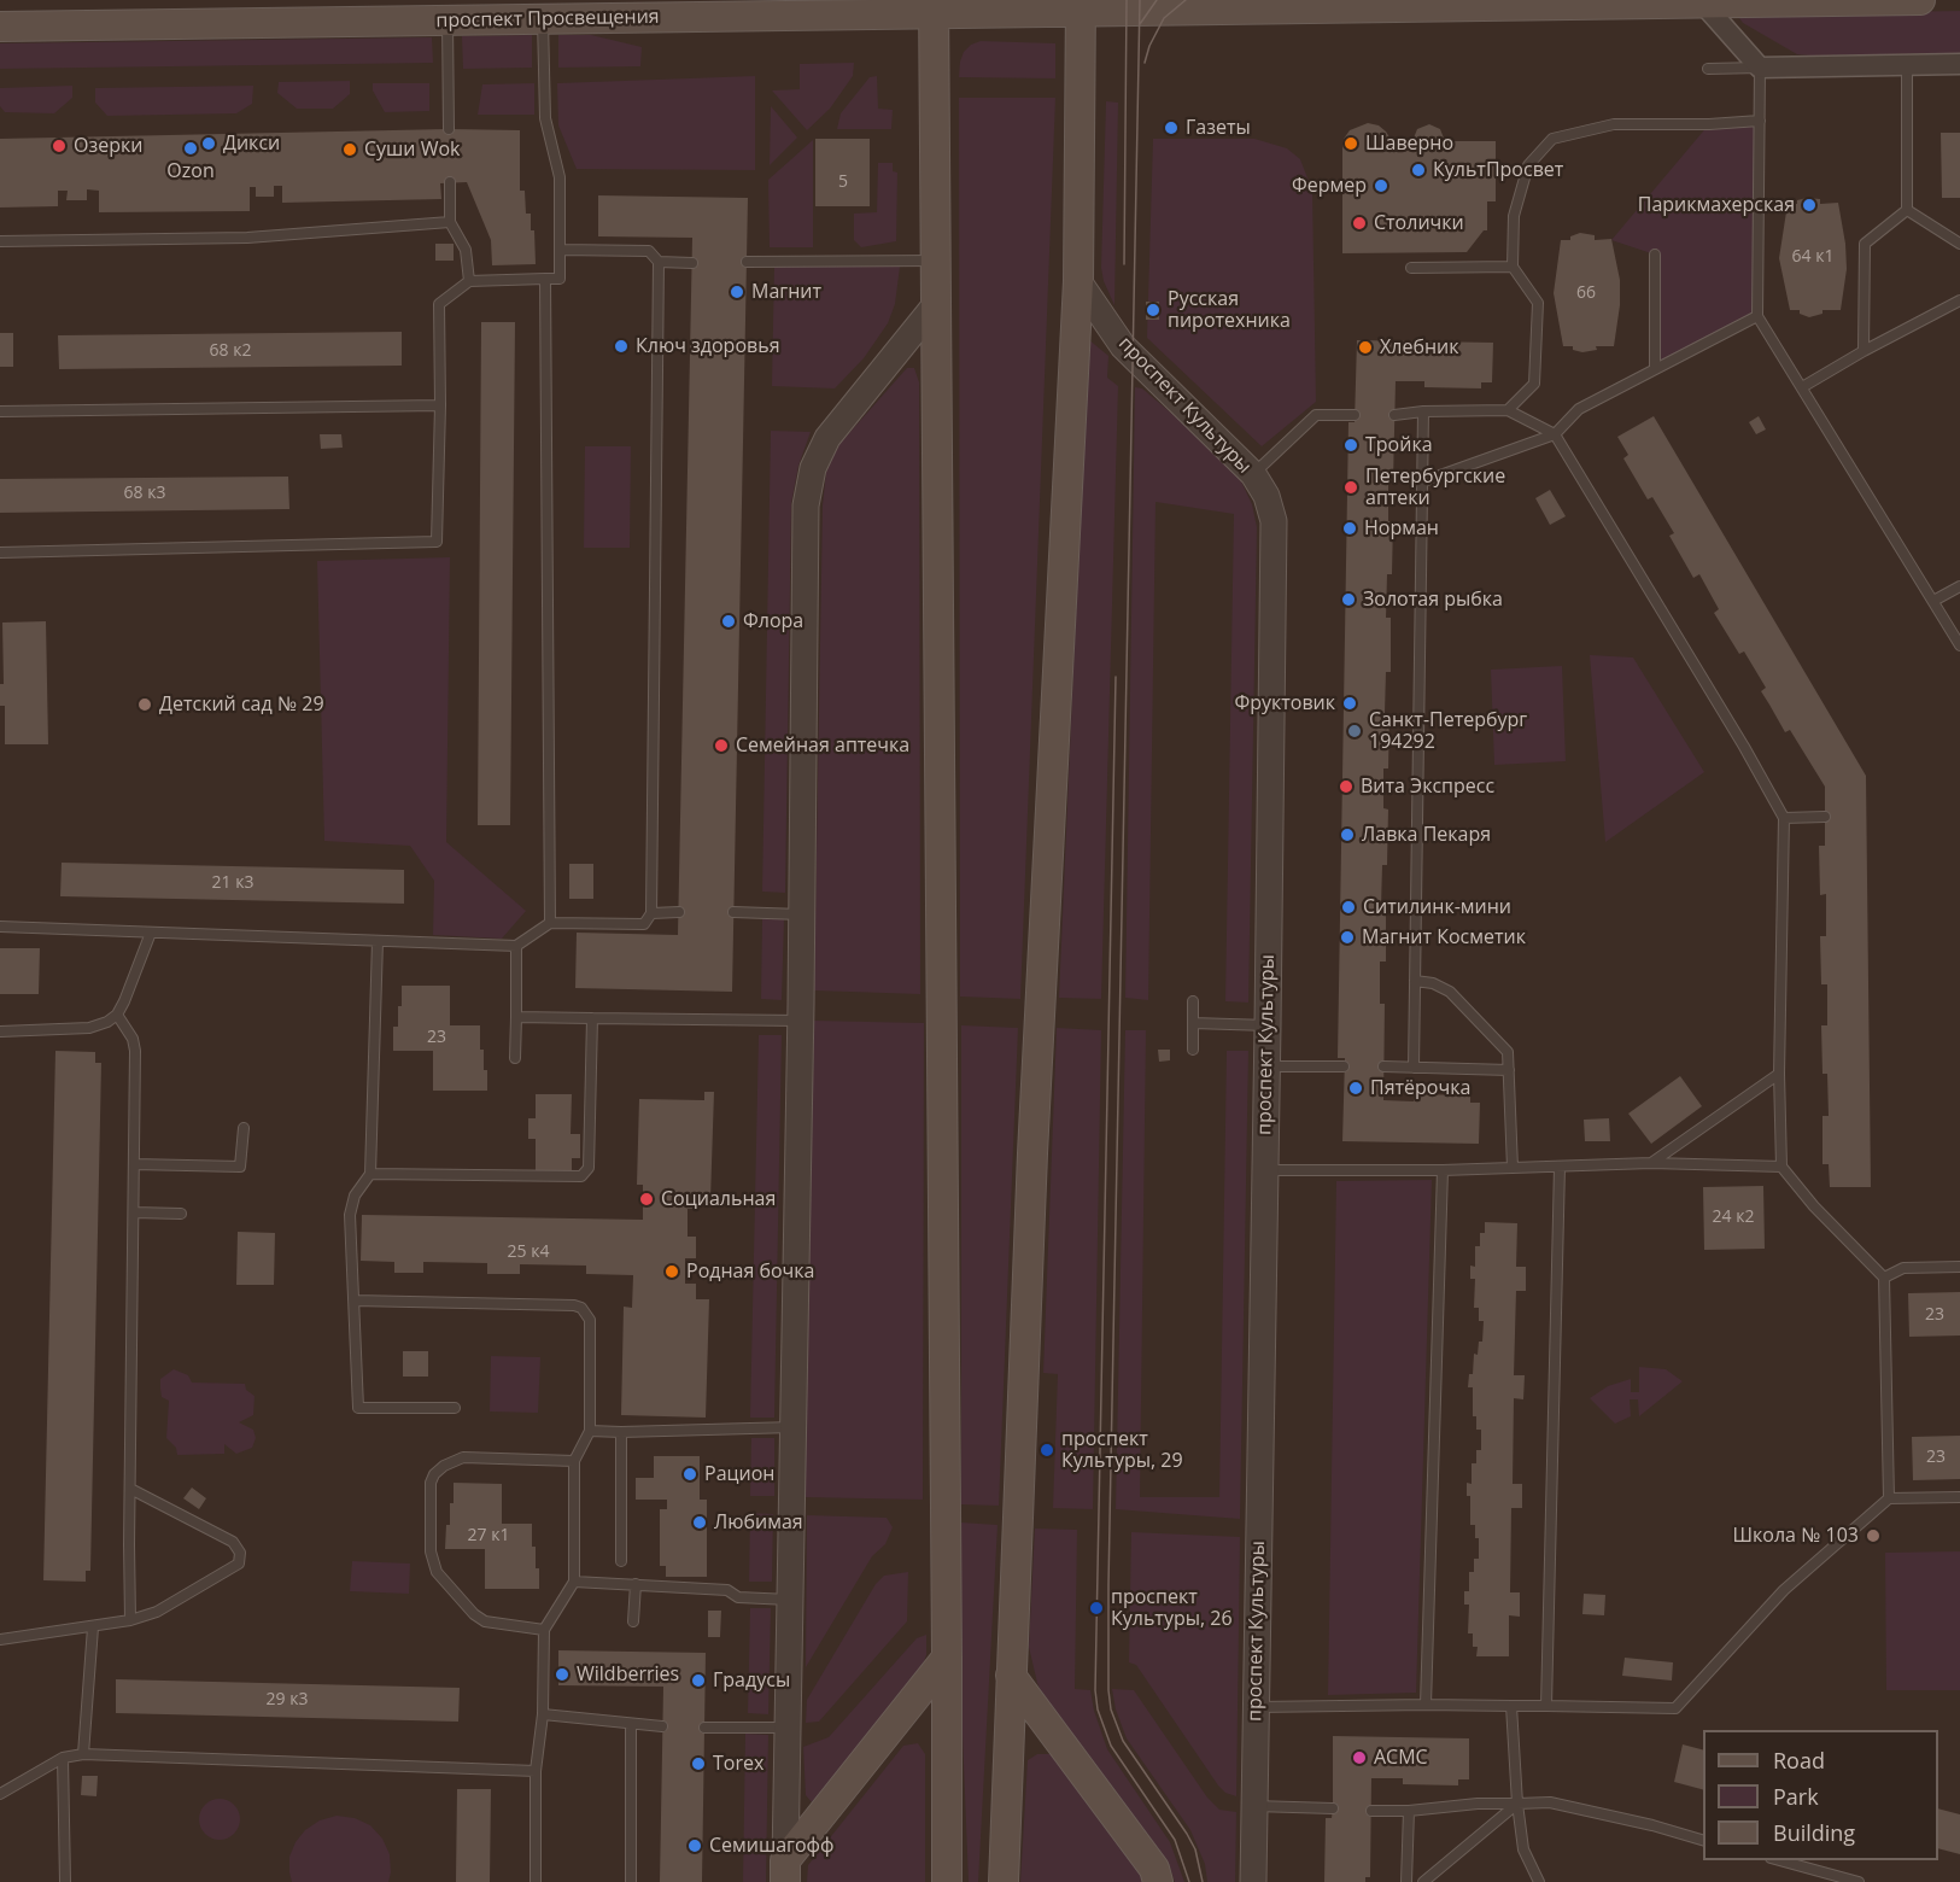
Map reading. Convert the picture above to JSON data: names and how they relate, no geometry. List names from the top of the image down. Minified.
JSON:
{"streets":{"main road":["проспект Просвещения"],"street":["проспект Культуры"]},"places":["Газеты","Дикси","Шаверно","Озерки","Ozon","Суши Wok","КультПросвет","Фермер","Парикмахерская","Столички","Магнит","Русская пиротехника","Ключ здоровья","Хлебник","Тройка","Петербургские аптеки","Норман","Золотая рыбка","Флора","Фруктовик","Детский сад № 29","Санкт-Петербург 194292","Семейная аптечка","Вита Экспресс","Лавка Пекаря","Ситилинк-мини","Магнит Косметик","Пятёрочка","Социальная","Родная бочка","проспект Культуры, 29","Рацион","Любимая","Школа № 103","проспект Культуры, 26","Wildberries","Градусы","АСМС","Torex","Семишагофф"],"house_numbers":["5","64 к1","66","68 к2","68 к3","21 к3","23","24 к2","25 к4","23","23","27 к1","29 к3"],"legend":["Road","Park","Building"]}
